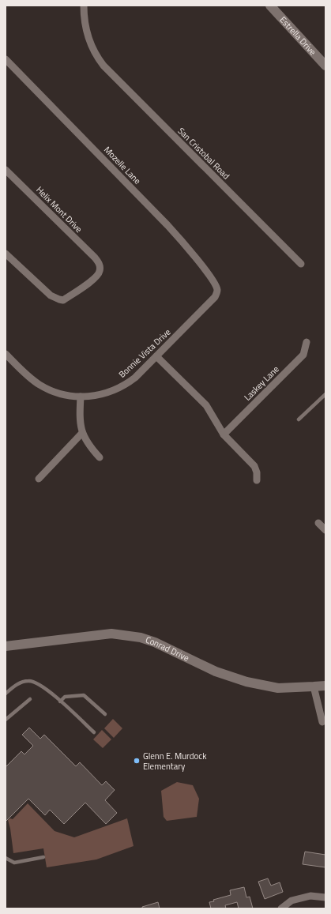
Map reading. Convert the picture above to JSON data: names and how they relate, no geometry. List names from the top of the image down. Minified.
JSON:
{"streets":{"street":["Estrella Drive","San Cristobal Road","Mozelle Lane","Helix Mont Drive","Bonnie Vista Drive","Laskey Lane","Conrad Drive"]},"crossings":[["Mozelle Lane","Bonnie Vista Drive"]],"places":["Glenn E. Murdock Elementary"]}
